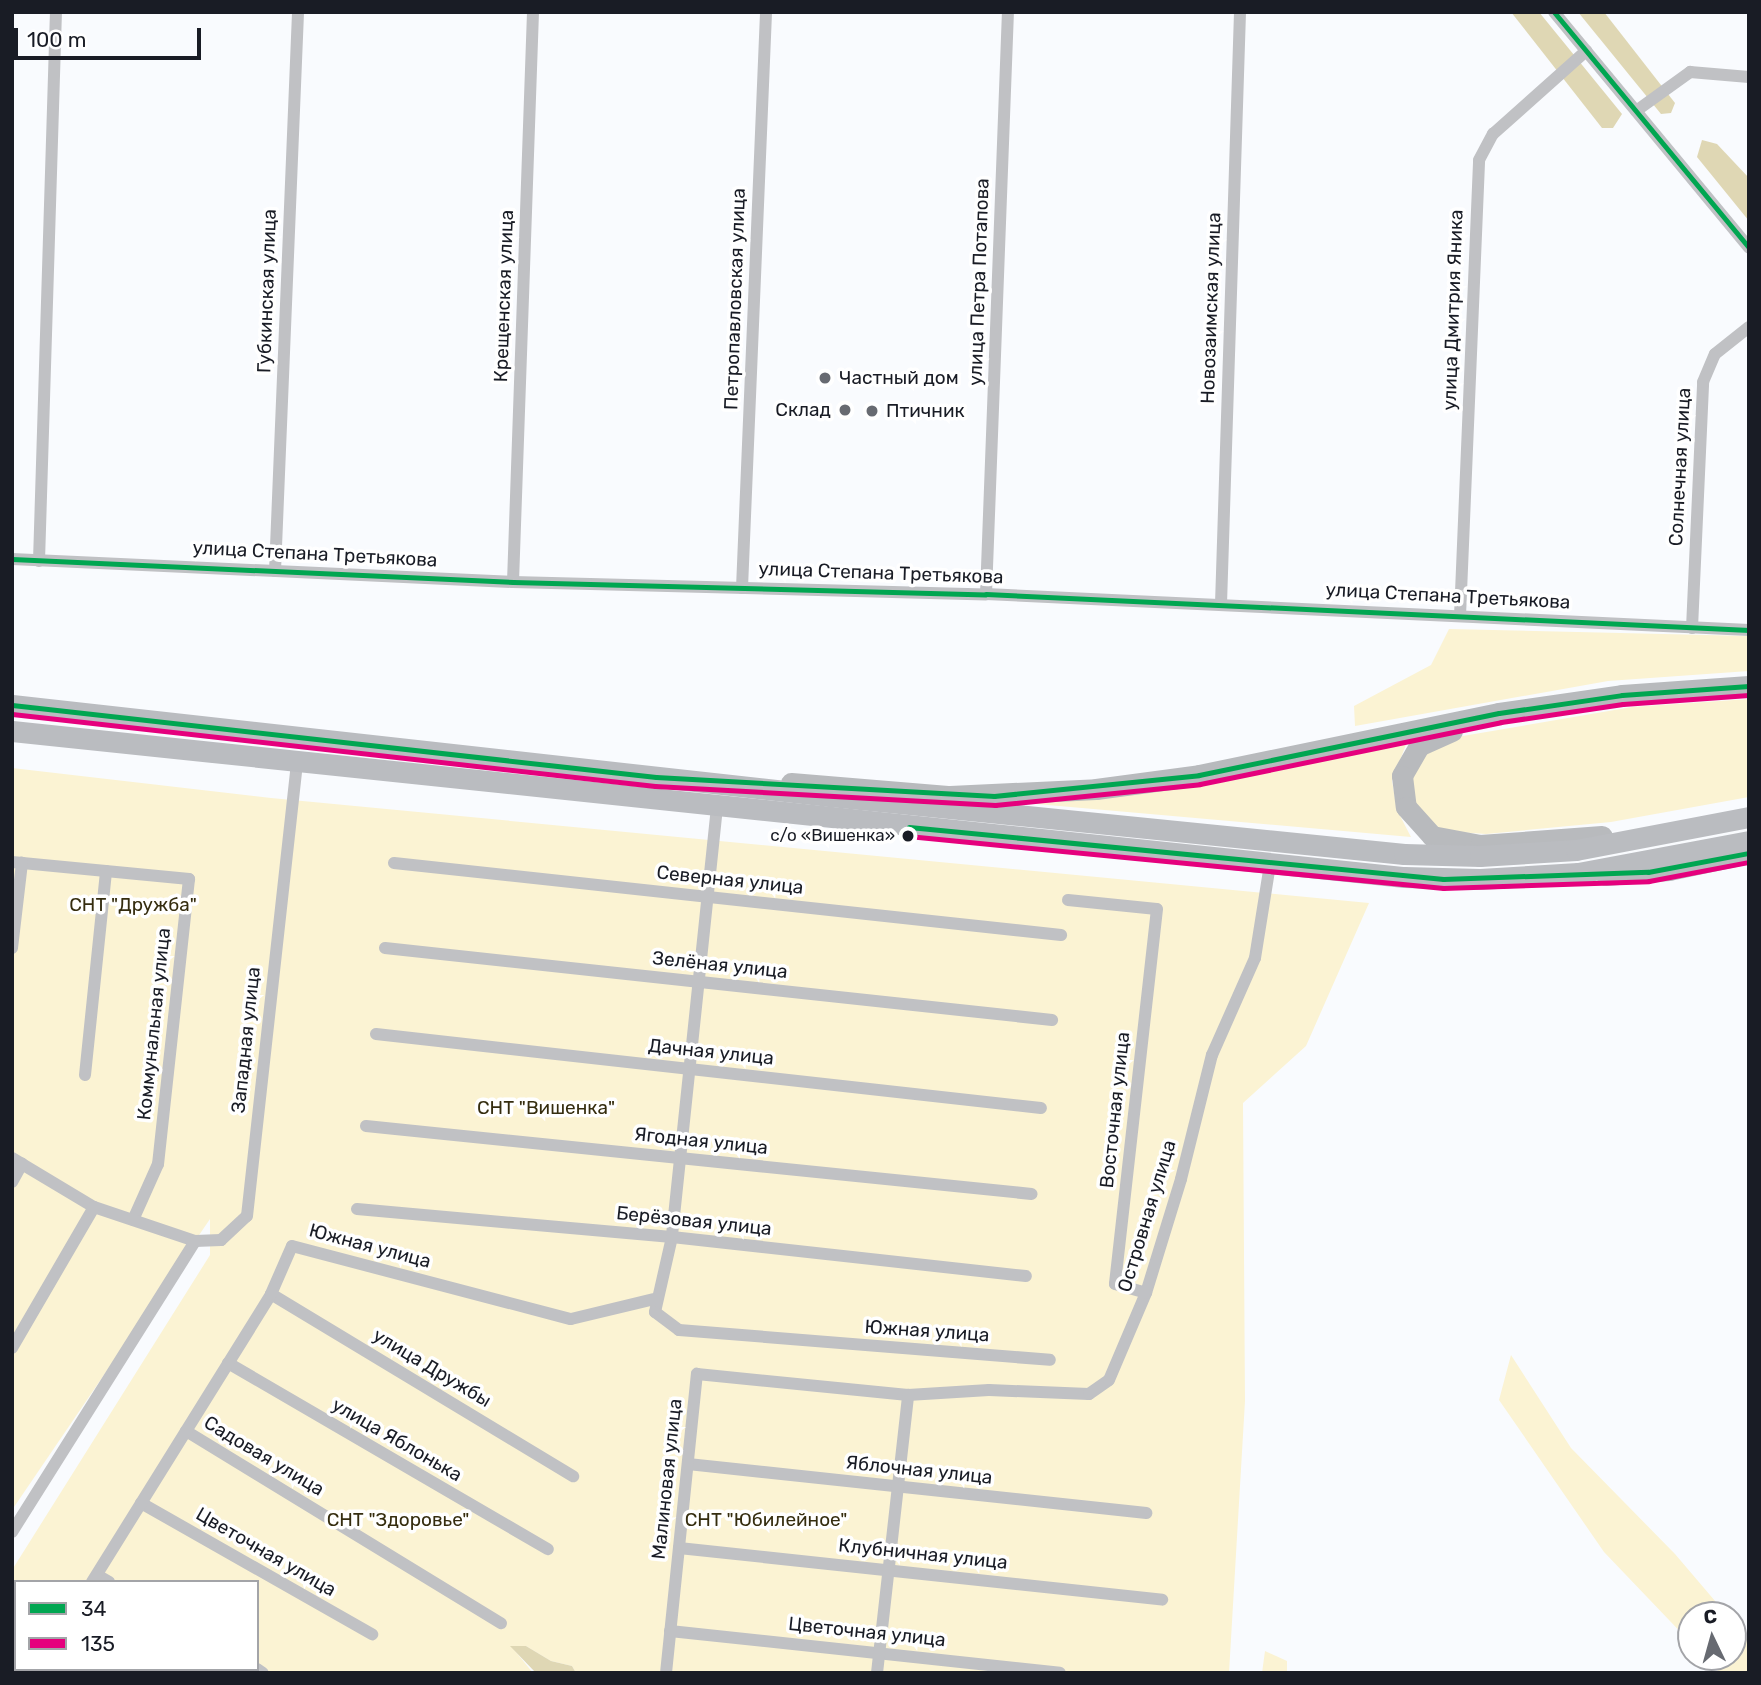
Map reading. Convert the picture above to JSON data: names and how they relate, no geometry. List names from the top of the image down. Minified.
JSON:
{"streets":{"street":["улица Петра Потапова","Губкинская улица","Крещенская улица","Петропавловская улица","Новозаимская улица","улица Дмитрия Яника","Солнечная улица","улица Степана Третьякова","Северная улица","Зелёная улица","Коммунальная улица","Западная улица","Дачная улица","Восточная улица","Ягодная улица","Островная улица","Берёзовая улица","Южная улица","улица Дружбы","улица Яблонька","Садовая улица","Яблочная улица","Малиновая улица","Цветочная улица","Клубничная улица"]},"crossings":[["улица Петра Потапова","улица Степана Третьякова"],["Губкинская улица","улица Степана Третьякова"],["Крещенская улица","улица Степана Третьякова"],["Петропавловская улица","улица Степана Третьякова"],["Новозаимская улица","улица Степана Третьякова"],["улица Дмитрия Яника","улица Степана Третьякова"],["Солнечная улица","улица Степана Третьякова"],["Восточная улица","Островная улица"],["Островная улица","Малиновая улица"],["Южная улица","улица Дружбы"],["Южная улица","улица Яблонька"],["Южная улица","Садовая улица"],["Южная улица","Цветочная улица"],["Яблочная улица","Малиновая улица"],["Малиновая улица","Цветочная улица"],["Малиновая улица","Клубничная улица"]],"parks":["СНТ \"Дружба\"","СНТ \"Вишенка\"","СНТ \"Здоровье\"","СНТ \"Юбилейное\""],"places":["Частный дом","Склад","Птичник","с/о «Вишенка»"],"lines":["transit line 34","transit line 135"],"legend":["34","135"],"scale_bar":"100 m","north":"top"}
